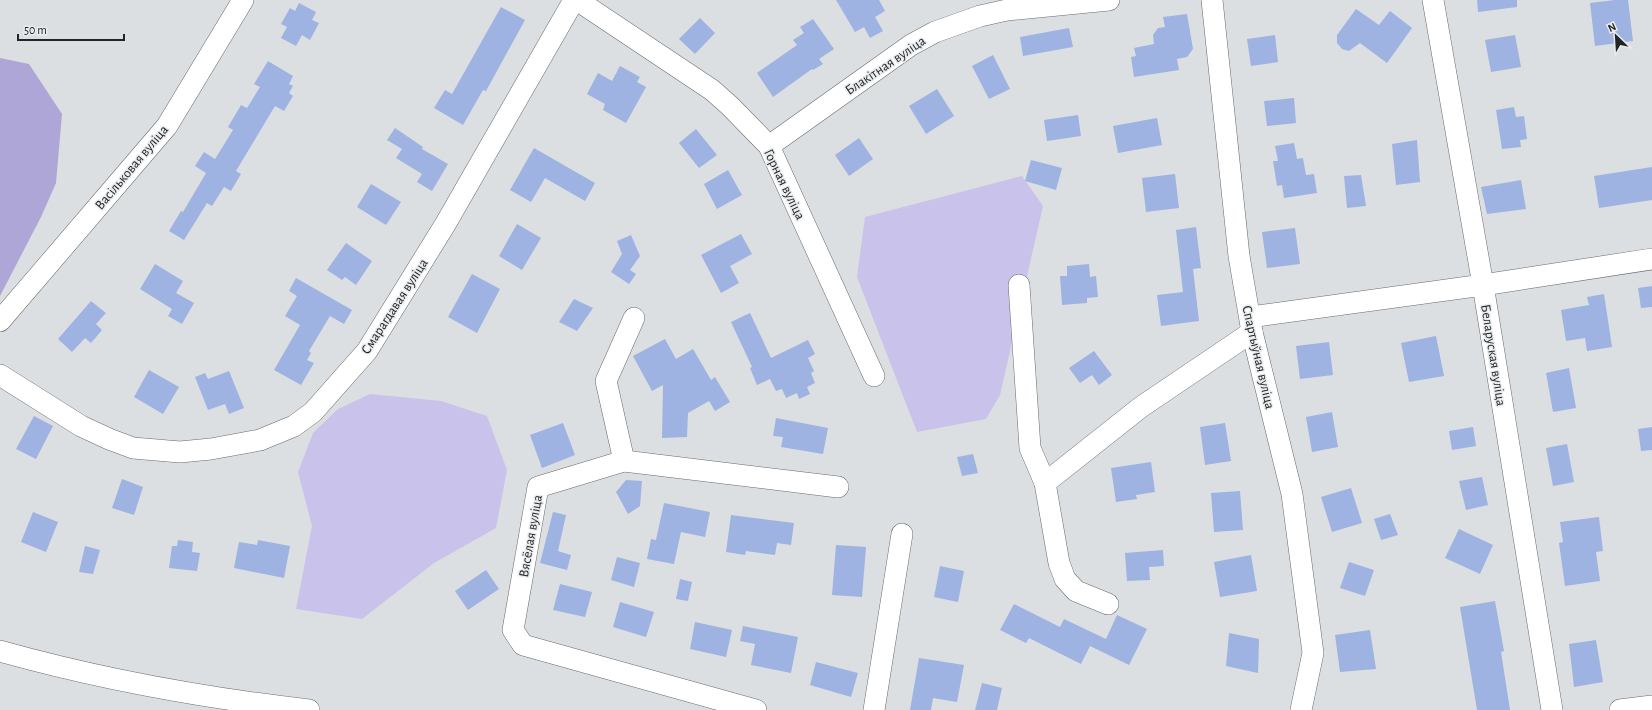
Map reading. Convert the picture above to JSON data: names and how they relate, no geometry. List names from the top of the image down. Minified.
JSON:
{"streets":{"street":["Блакітная вуліца","Васільковая вуліца","Горная вуліца","Смарагдавая вуліца","Беларуская вуліца","Спартыўная вуліца","Вясёлая вуліца"]},"crossings":[["Блакітная вуліца","Горная вуліца"]],"scale_bar":"50 m","north":"top left"}
